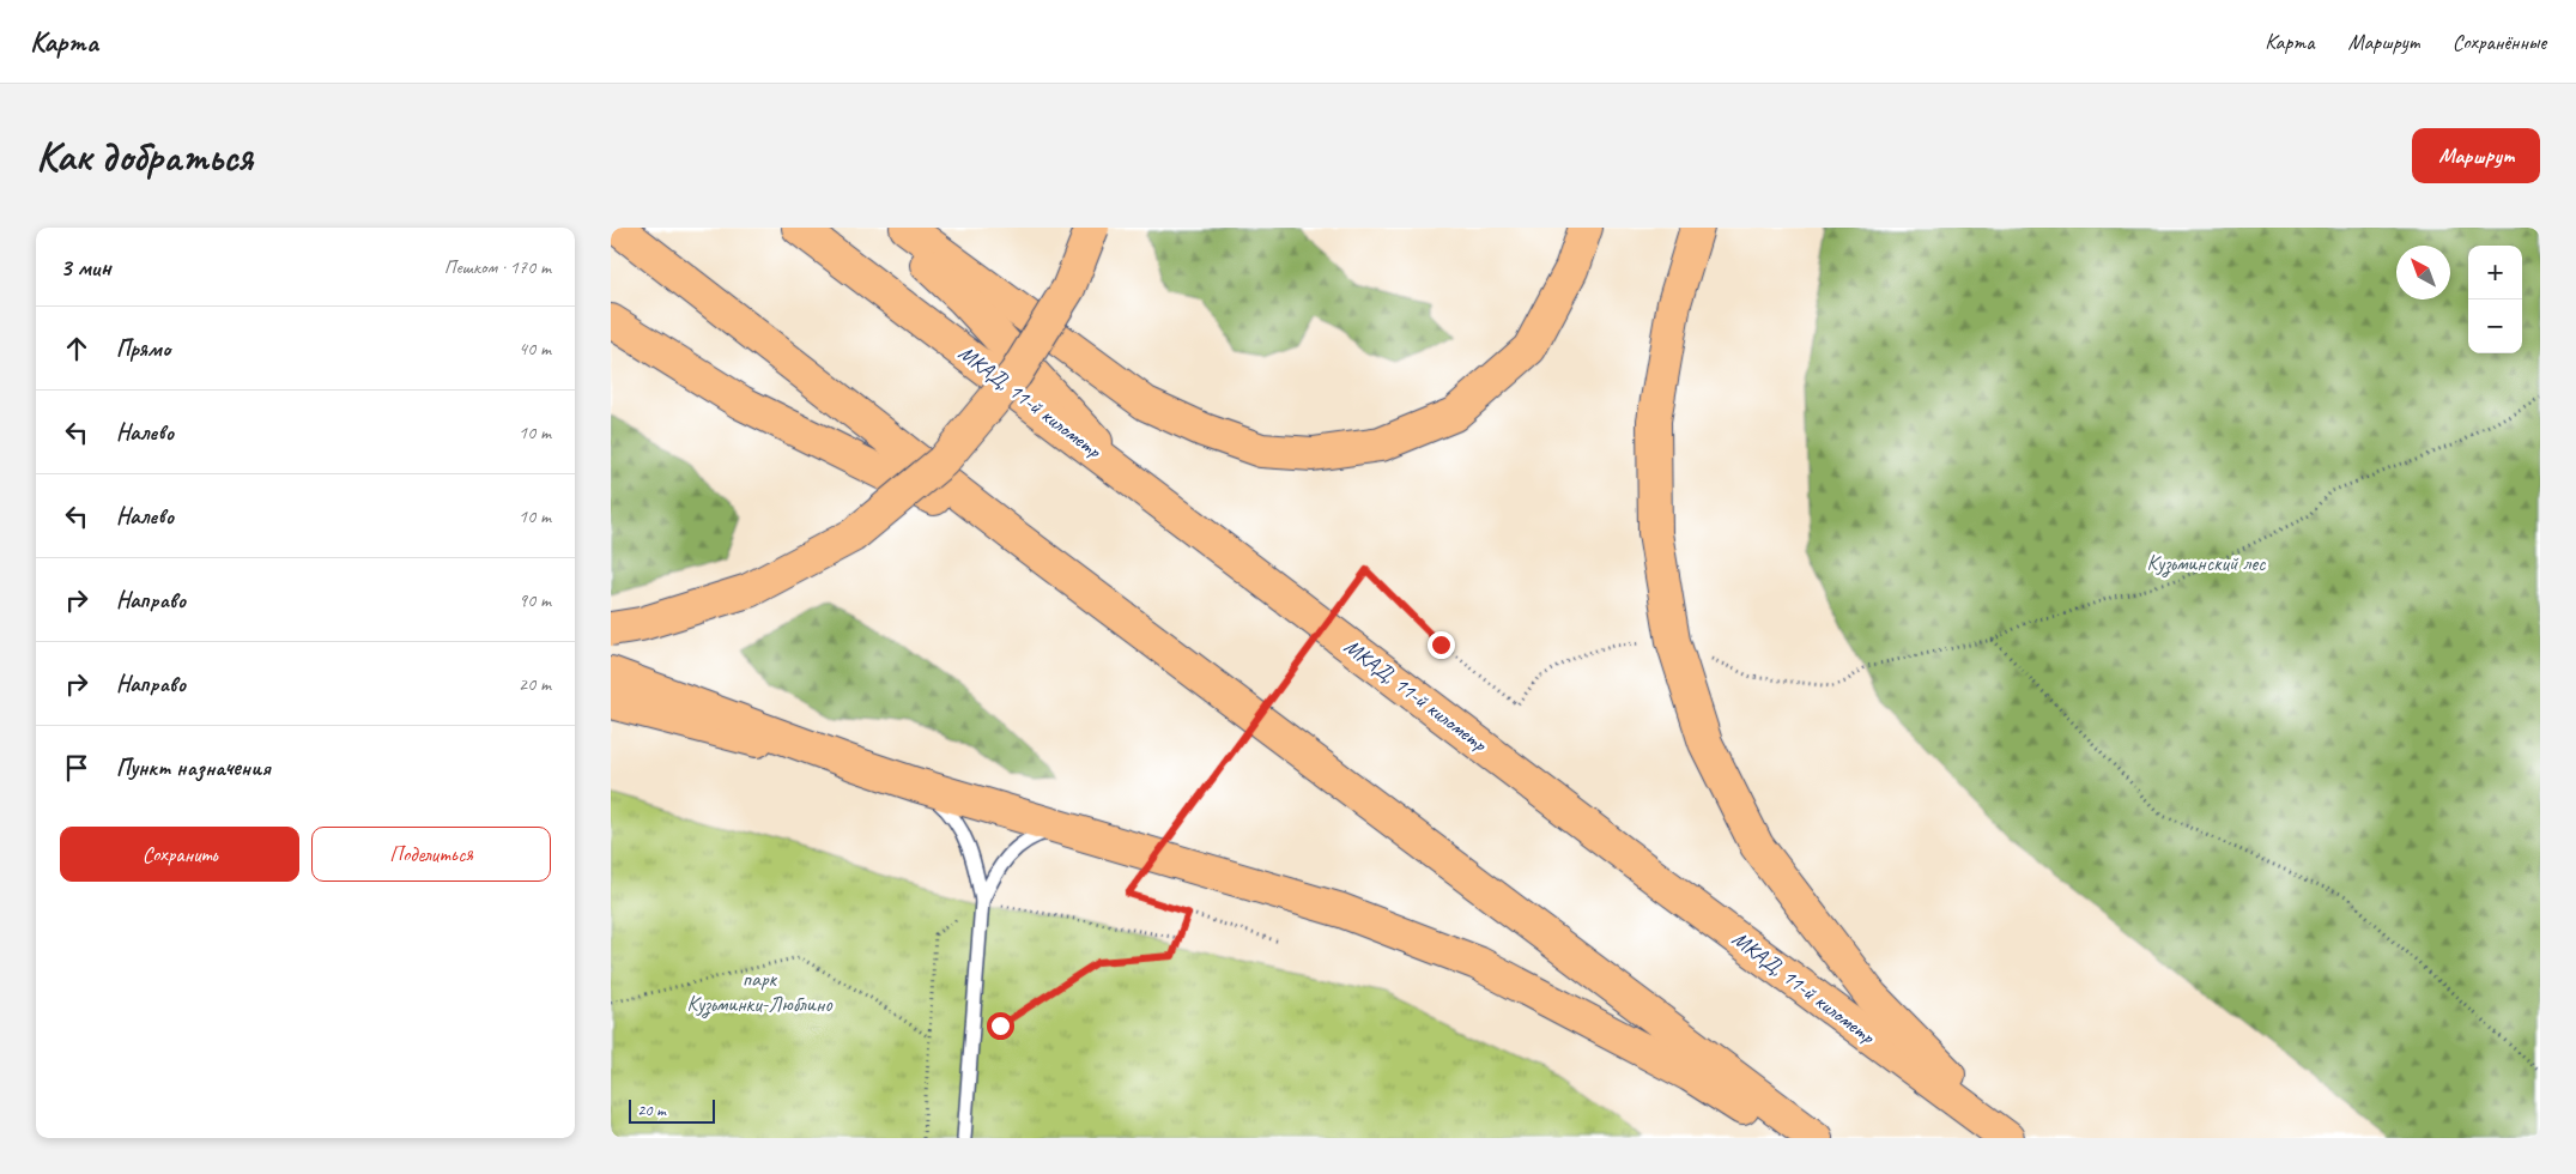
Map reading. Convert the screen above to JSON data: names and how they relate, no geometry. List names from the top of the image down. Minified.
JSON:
{"streets":{"main road":["МКАД, 11-й километр"]},"parks":["Кузьминский лес","парк Кузьминки-Люблино"],"scale_bar":"20 m","north":"top left","page":{"header":"Карта","nav":["Карта","Маршрут","Сохранённые"],"buttons":["Маршрут",["Сохранить","Поделиться"]],"title":"Как добраться","heading":["3 мин","Пешком · 170 m"],"map_buttons":["+","−"],"list":[["Прямо","40 m"],["Налево","10 m"],["Налево","10 m"],["Направо","90 m"],["Направо","20 m"],"Пункт назначения"],"scale":"20 m"}}
